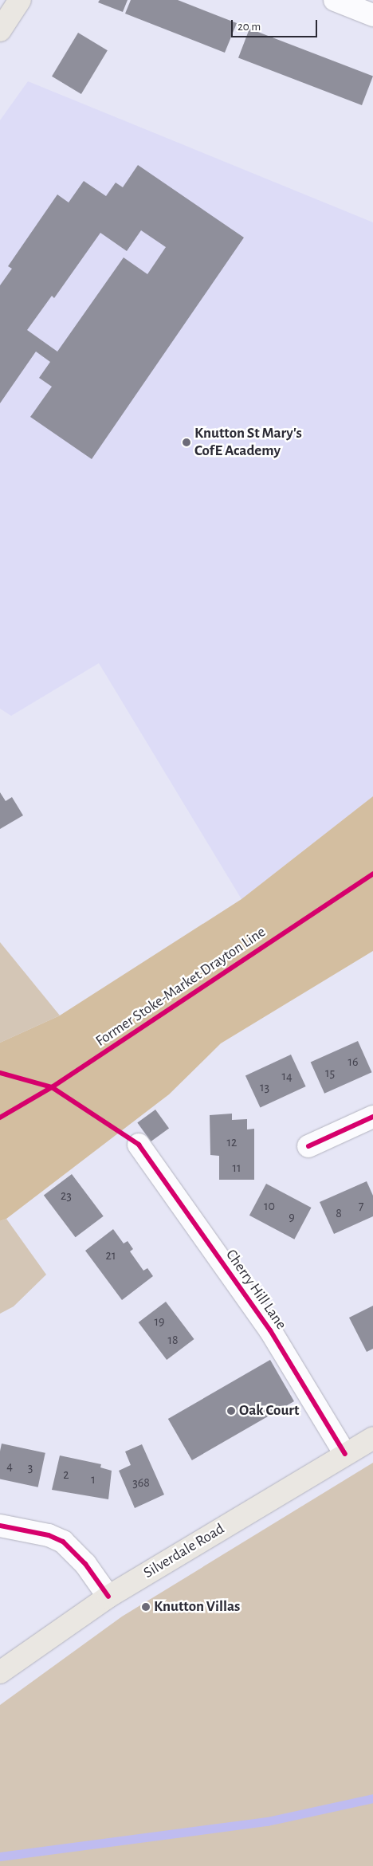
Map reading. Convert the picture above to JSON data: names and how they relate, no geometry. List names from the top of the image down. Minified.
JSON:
{"streets":{"main road":["Silverdale Road"],"street":["Cherry Hill Lane"],"cycle path":["Former Stoke-Market Drayton Line"]},"crossings":[["Cherry Hill Lane","Silverdale Road"]],"places":["Knutton St Mary's CofE Academy","Oak Court","Knutton Villas"],"house_numbers":["16","15","14","13","12","11","23","10","7","8","9","21","19","18","4","3","2","1","368"],"scale_bar":"20 m"}
